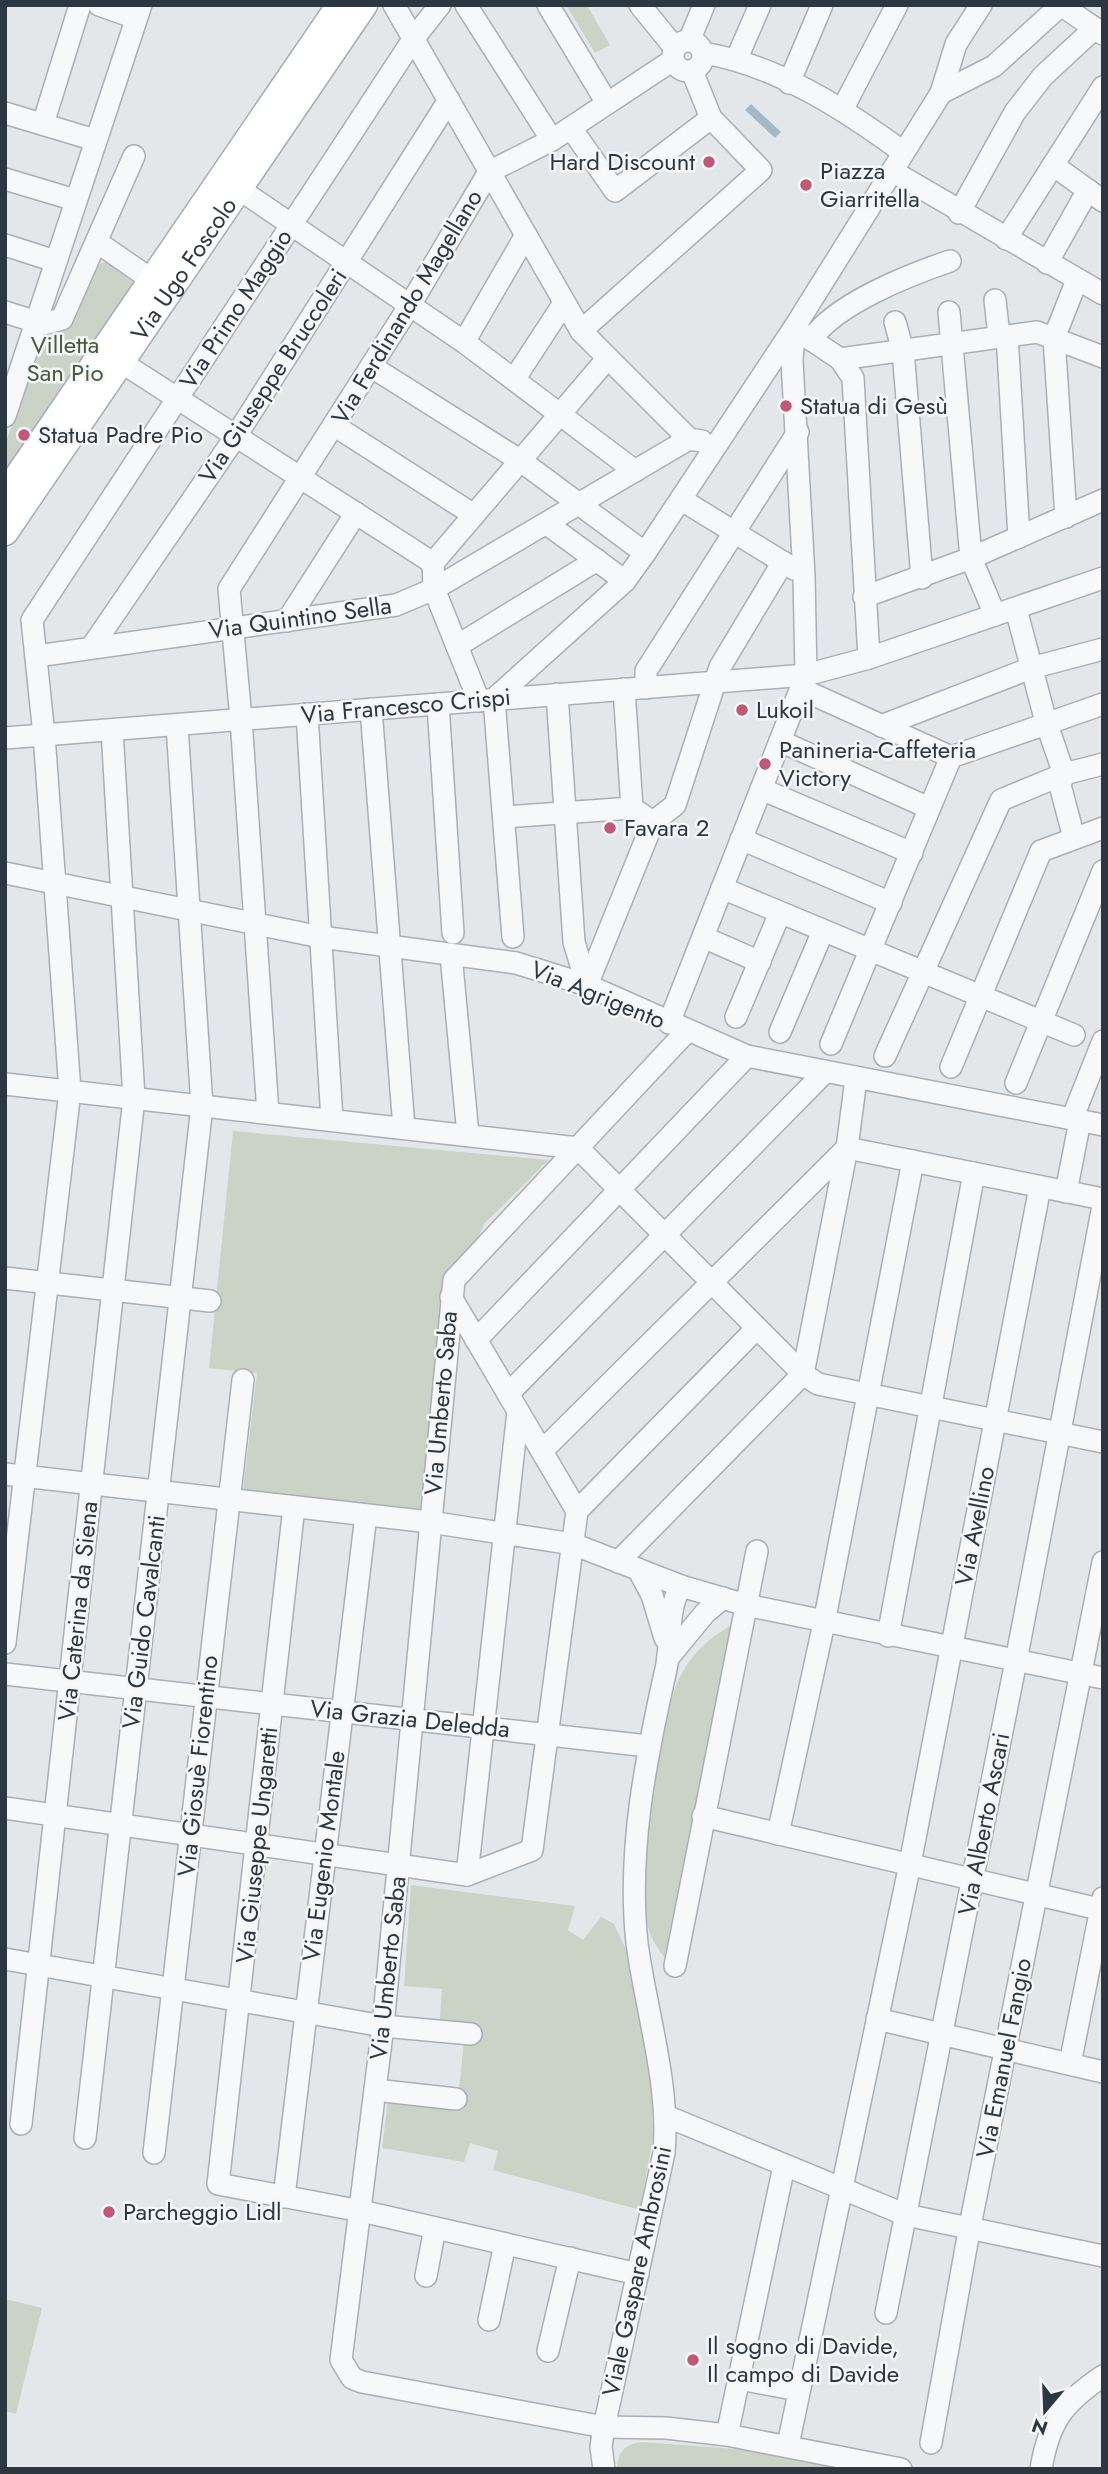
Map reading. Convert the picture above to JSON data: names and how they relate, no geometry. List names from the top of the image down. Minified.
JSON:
{"streets":{"main road":["Via Ugo Foscolo"],"street":["Via Ferdinando Magellano","Via Primo Maggio","Via Giuseppe Bruccoleri","Via Quintino Sella","Via Francesco Crispi","Via Agrigento","Via Umberto Saba","Via Avellino","Via Caterina da Siena","Via Guido Cavalcanti","Via Grazia Deledda","Via Giosuè Fiorentino","Via Alberto Ascari","Via Giuseppe Ungaretti","Via Eugenio Montale","Via Emanuel Fangio","Viale Gaspare Ambrosini"]},"crossings":[["Via Ferdinando Magellano","Via Quintino Sella"],["Via Ferdinando Magellano","Via Francesco Crispi"],["Via Ferdinando Magellano","Via Agrigento"],["Via Primo Maggio","Via Quintino Sella"],["Via Primo Maggio","Via Francesco Crispi"],["Via Primo Maggio","Via Agrigento"],["Via Giuseppe Bruccoleri","Via Quintino Sella"],["Via Francesco Crispi","Via Caterina da Siena"],["Via Francesco Crispi","Via Guido Cavalcanti"],["Via Agrigento","Via Umberto Saba"],["Via Agrigento","Via Caterina da Siena"],["Via Agrigento","Via Guido Cavalcanti"],["Via Umberto Saba","Via Avellino"],["Via Umberto Saba","Via Grazia Deledda"],["Via Umberto Saba","Viale Gaspare Ambrosini"],["Via Caterina da Siena","Via Grazia Deledda"],["Via Guido Cavalcanti","Via Grazia Deledda"],["Via Grazia Deledda","Via Giosuè Fiorentino"],["Via Grazia Deledda","Via Giuseppe Ungaretti"],["Via Grazia Deledda","Via Eugenio Montale"],["Via Grazia Deledda","Viale Gaspare Ambrosini"],["Via Giuseppe Ungaretti","Via Eugenio Montale"]],"parks":["Villetta San Pio"],"places":["Hard Discount","Piazza Giarritella","Statua di Gesù","Statua Padre Pio","Lukoil","Panineria-Caffeteria Victory","Favara 2","Parcheggio Lidl","Il sogno di Davide, Il campo di Davide"],"north":"bottom"}
